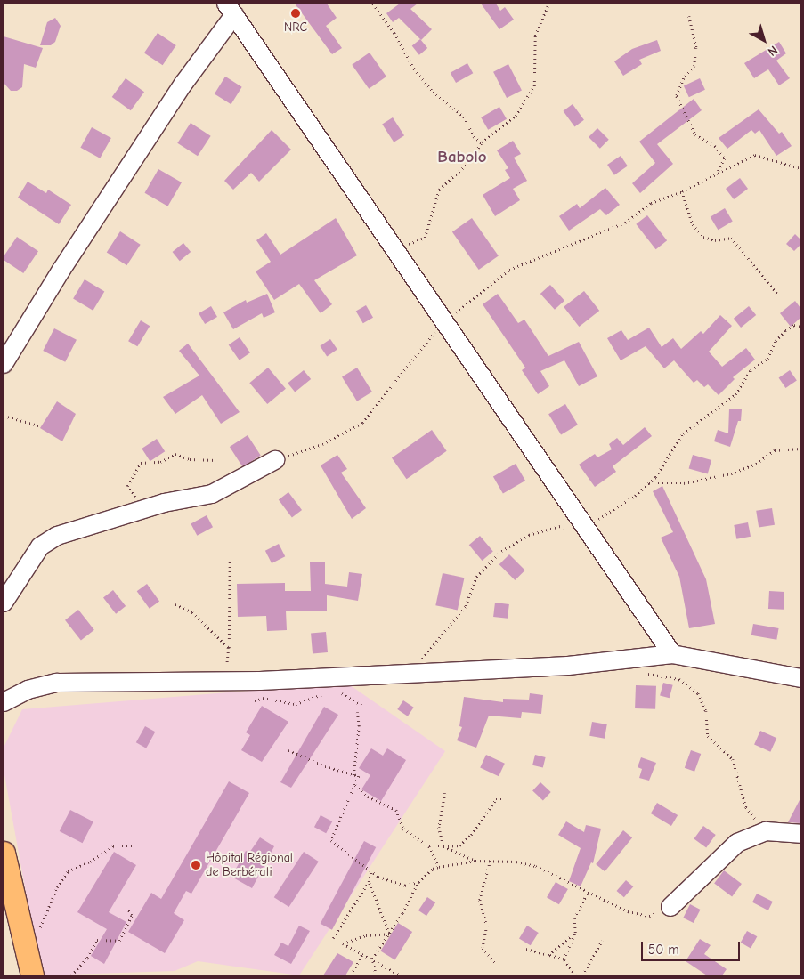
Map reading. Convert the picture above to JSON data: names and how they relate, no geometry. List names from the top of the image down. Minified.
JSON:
{"districts":["Babolo"],"places":["NRC","Hôpital Régional de Berbérati"],"scale_bar":"50 m","north":"bottom right"}
